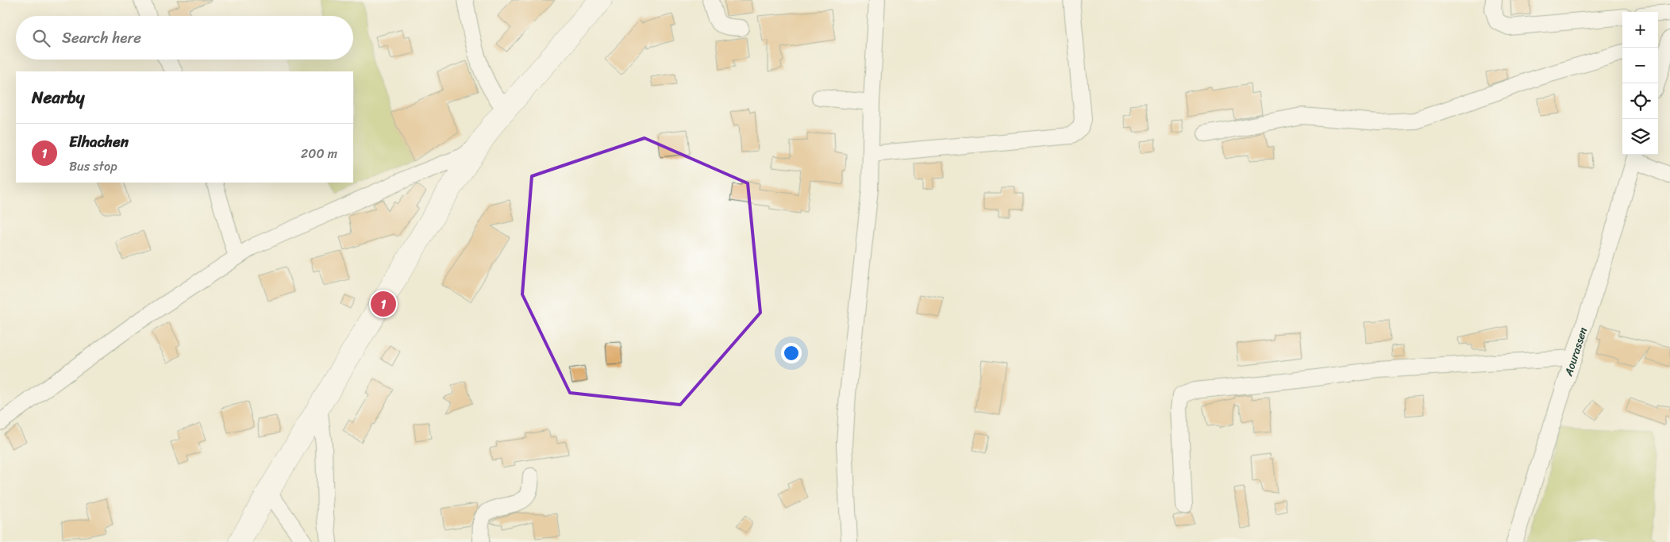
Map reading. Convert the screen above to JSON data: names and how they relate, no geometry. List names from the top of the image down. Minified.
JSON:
{"streets":{"street":["Aourassen"]},"page":{"map_buttons":["+","−"],"search":"Search here","heading":"Nearby","list":[{"mark":"1","name":"Elhachen","note":"Bus stop","value":"200 m"}],"pins":"1"}}
